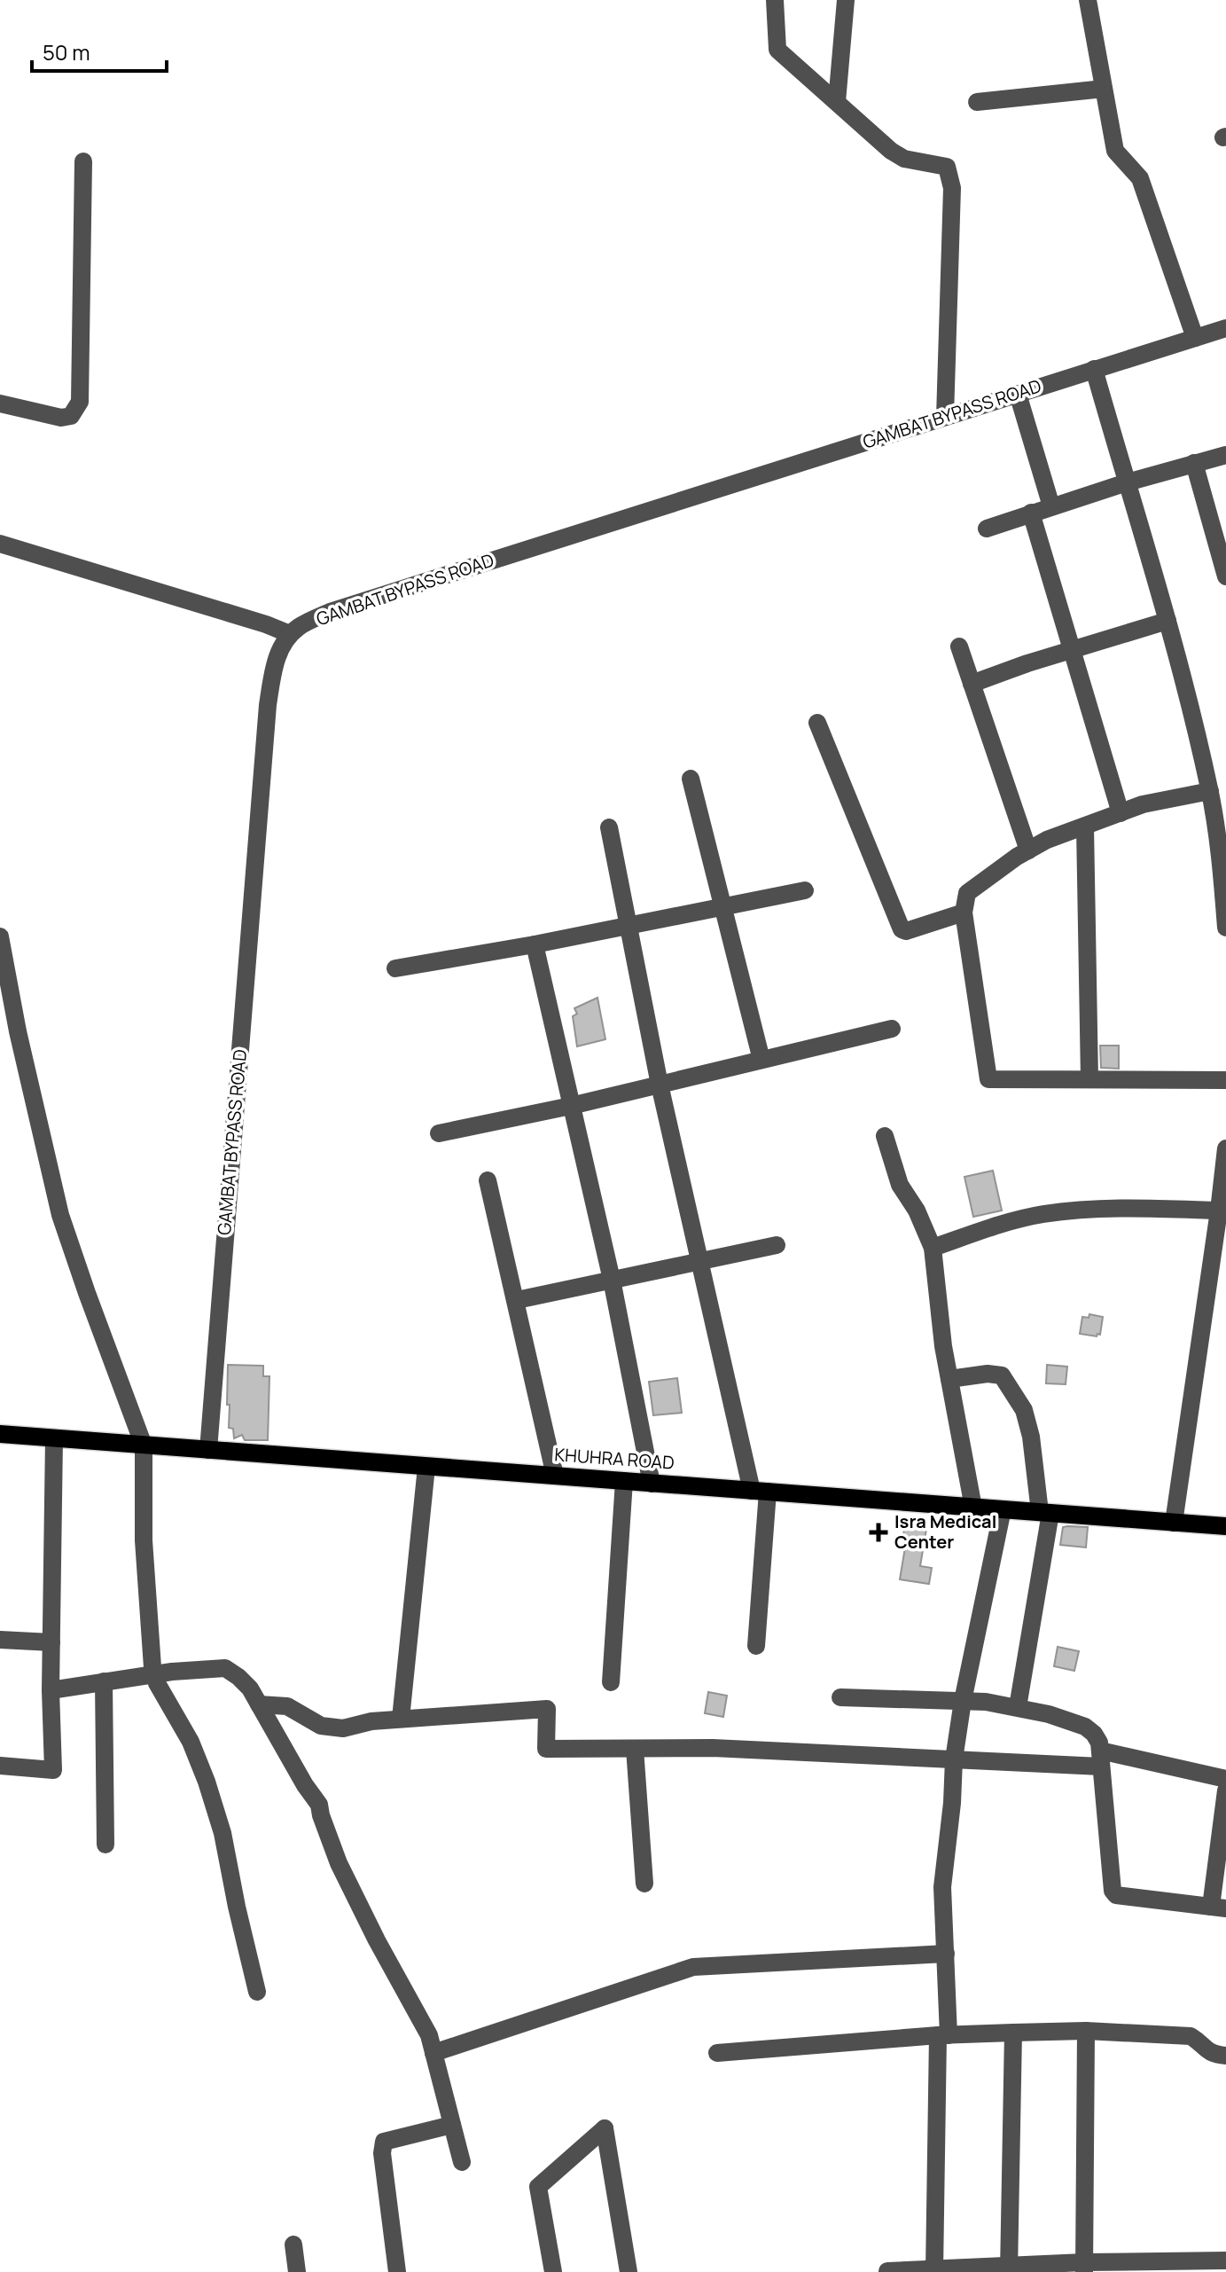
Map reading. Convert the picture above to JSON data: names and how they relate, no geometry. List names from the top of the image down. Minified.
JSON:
{"streets":{"main road":["KHUHRA ROAD"],"street":["GAMBAT BYPASS ROAD"]},"crossings":[["GAMBAT BYPASS ROAD","KHUHRA ROAD"]],"places":{"health":["Isra Medical Center"]},"scale_bar":"50 m"}
